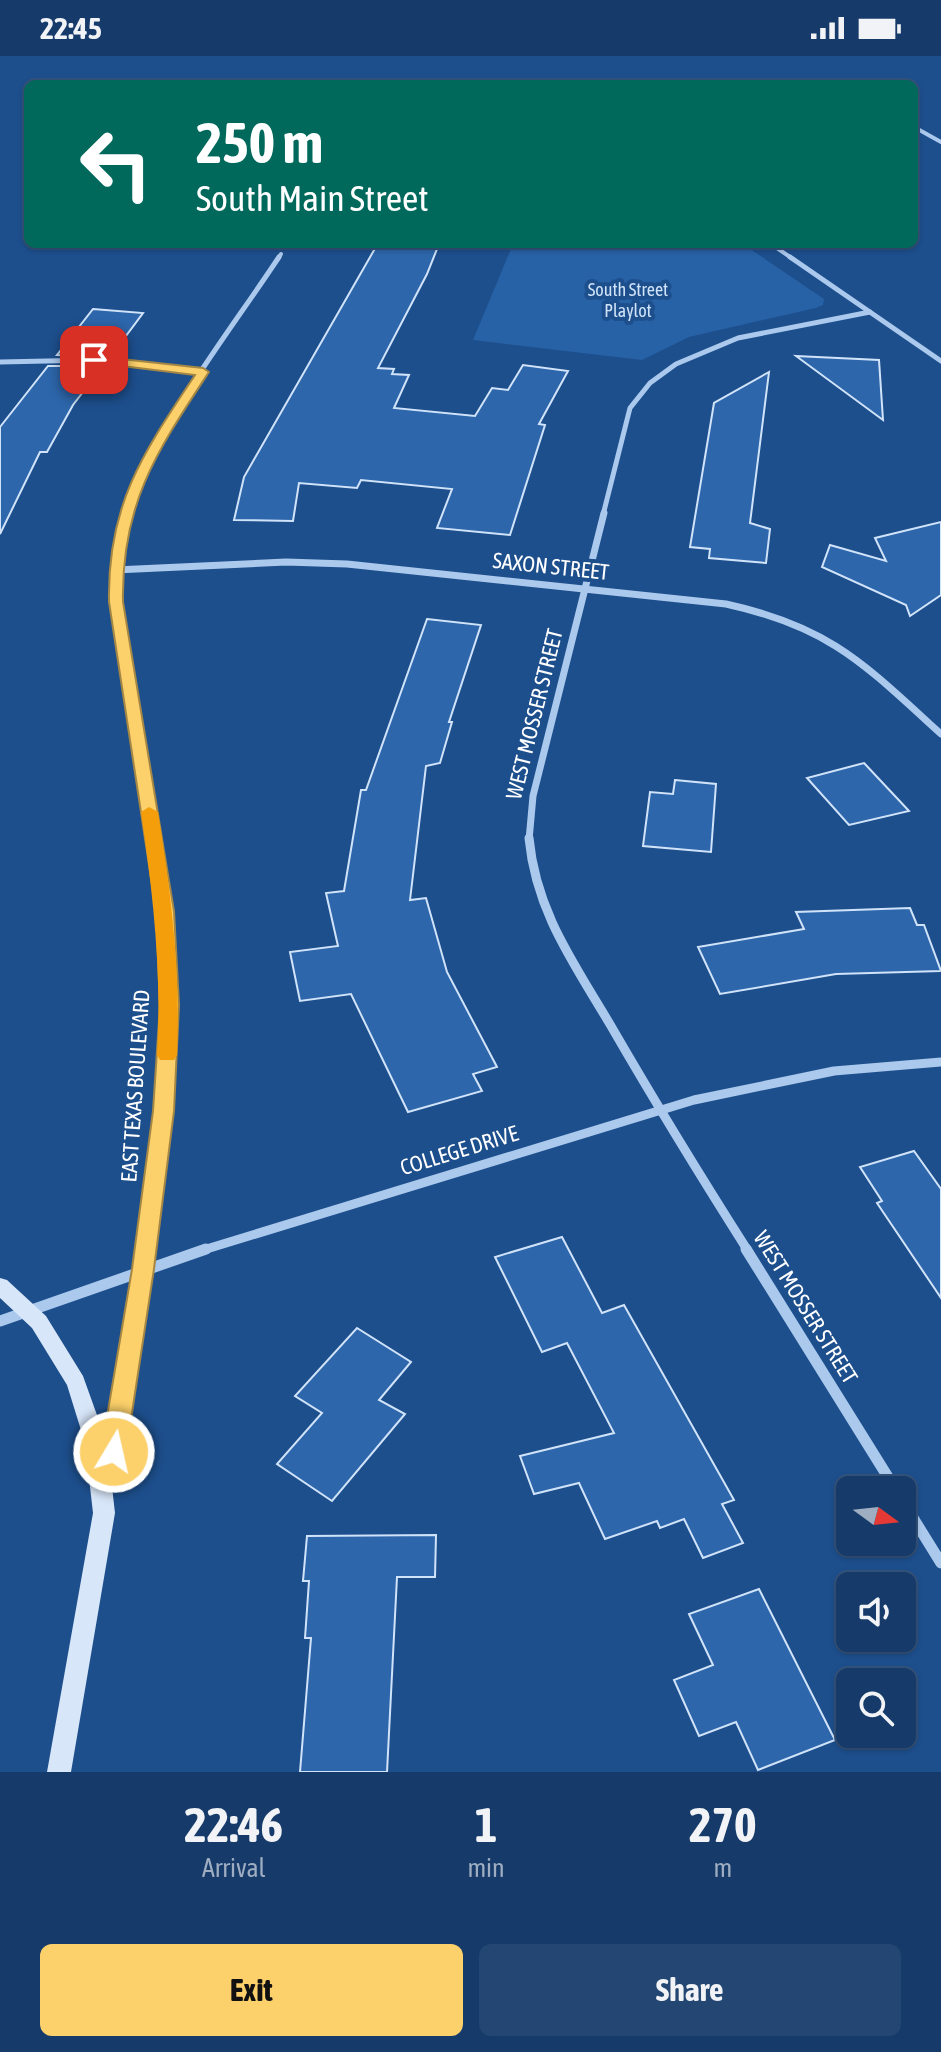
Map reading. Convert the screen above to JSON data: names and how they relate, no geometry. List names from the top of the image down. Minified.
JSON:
{"streets":{"street":["SAXON STREET","WEST MOSSER STREET","EAST TEXAS BOULEVARD","COLLEGE DRIVE"]},"crossings":[["SAXON STREET","WEST MOSSER STREET"],["SAXON STREET","EAST TEXAS BOULEVARD"],["WEST MOSSER STREET","COLLEGE DRIVE"],["EAST TEXAS BOULEVARD","COLLEGE DRIVE"]],"parks":["South Street Playlot"],"north":"right","page":{"status":"22:45","turn":["250 m","South Main Street"],"eta":["22:46","Arrival","1","min","270","m"],"buttons":["Exit","Share"]}}
